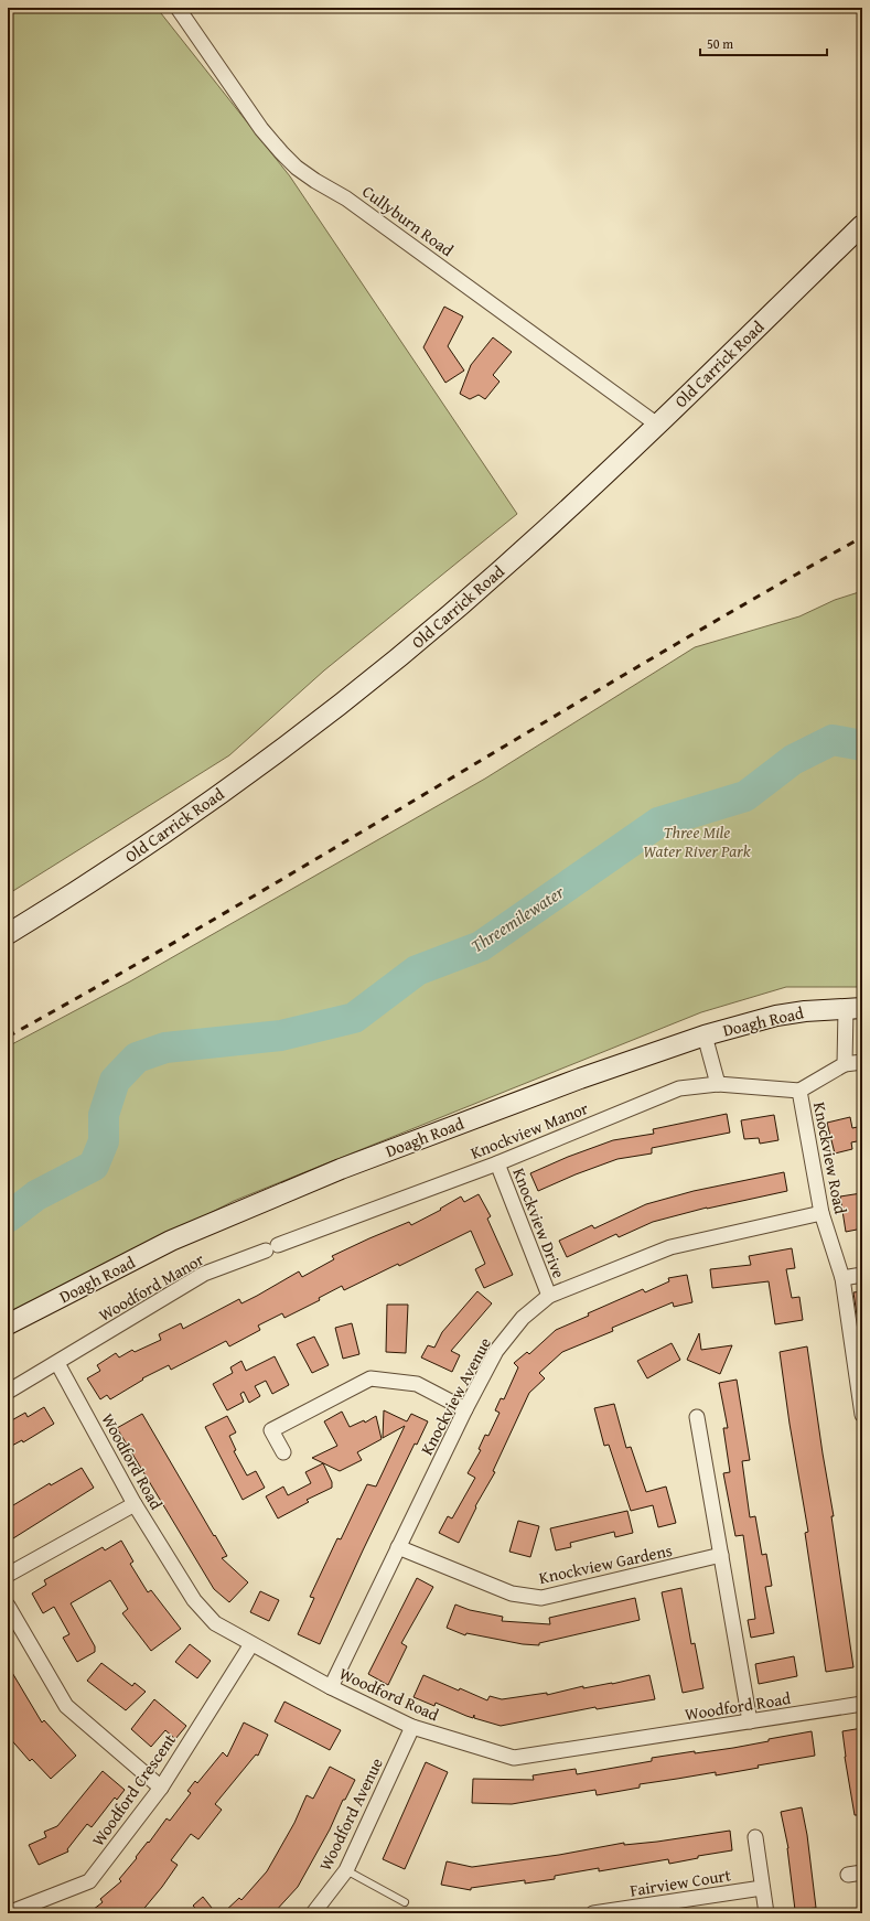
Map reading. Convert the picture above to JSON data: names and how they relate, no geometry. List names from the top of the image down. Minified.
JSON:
{"streets":{"main road":["Old Carrick Road","Doagh Road"],"street":["Cullyburn Road","Knockview Manor","Knockview Road","Knockview Drive","Woodford Manor","Knockview Avenue","Woodford Road","Knockview Gardens","Woodford Crescent","Woodford Avenue","Fairview Court"]},"crossings":[["Cullyburn Road","Old Carrick Road"],["Knockview Manor","Knockview Road"],["Knockview Manor","Knockview Drive"],["Knockview Manor","Woodford Manor"],["Knockview Road","Knockview Avenue"],["Knockview Drive","Knockview Avenue"],["Woodford Manor","Woodford Road"],["Knockview Avenue","Woodford Road"],["Knockview Avenue","Knockview Gardens"],["Woodford Road","Woodford Crescent"],["Woodford Road","Woodford Avenue"]],"water":["Threemilewater"],"parks":["Three Mile Water River Park"],"scale_bar":"50 m"}
